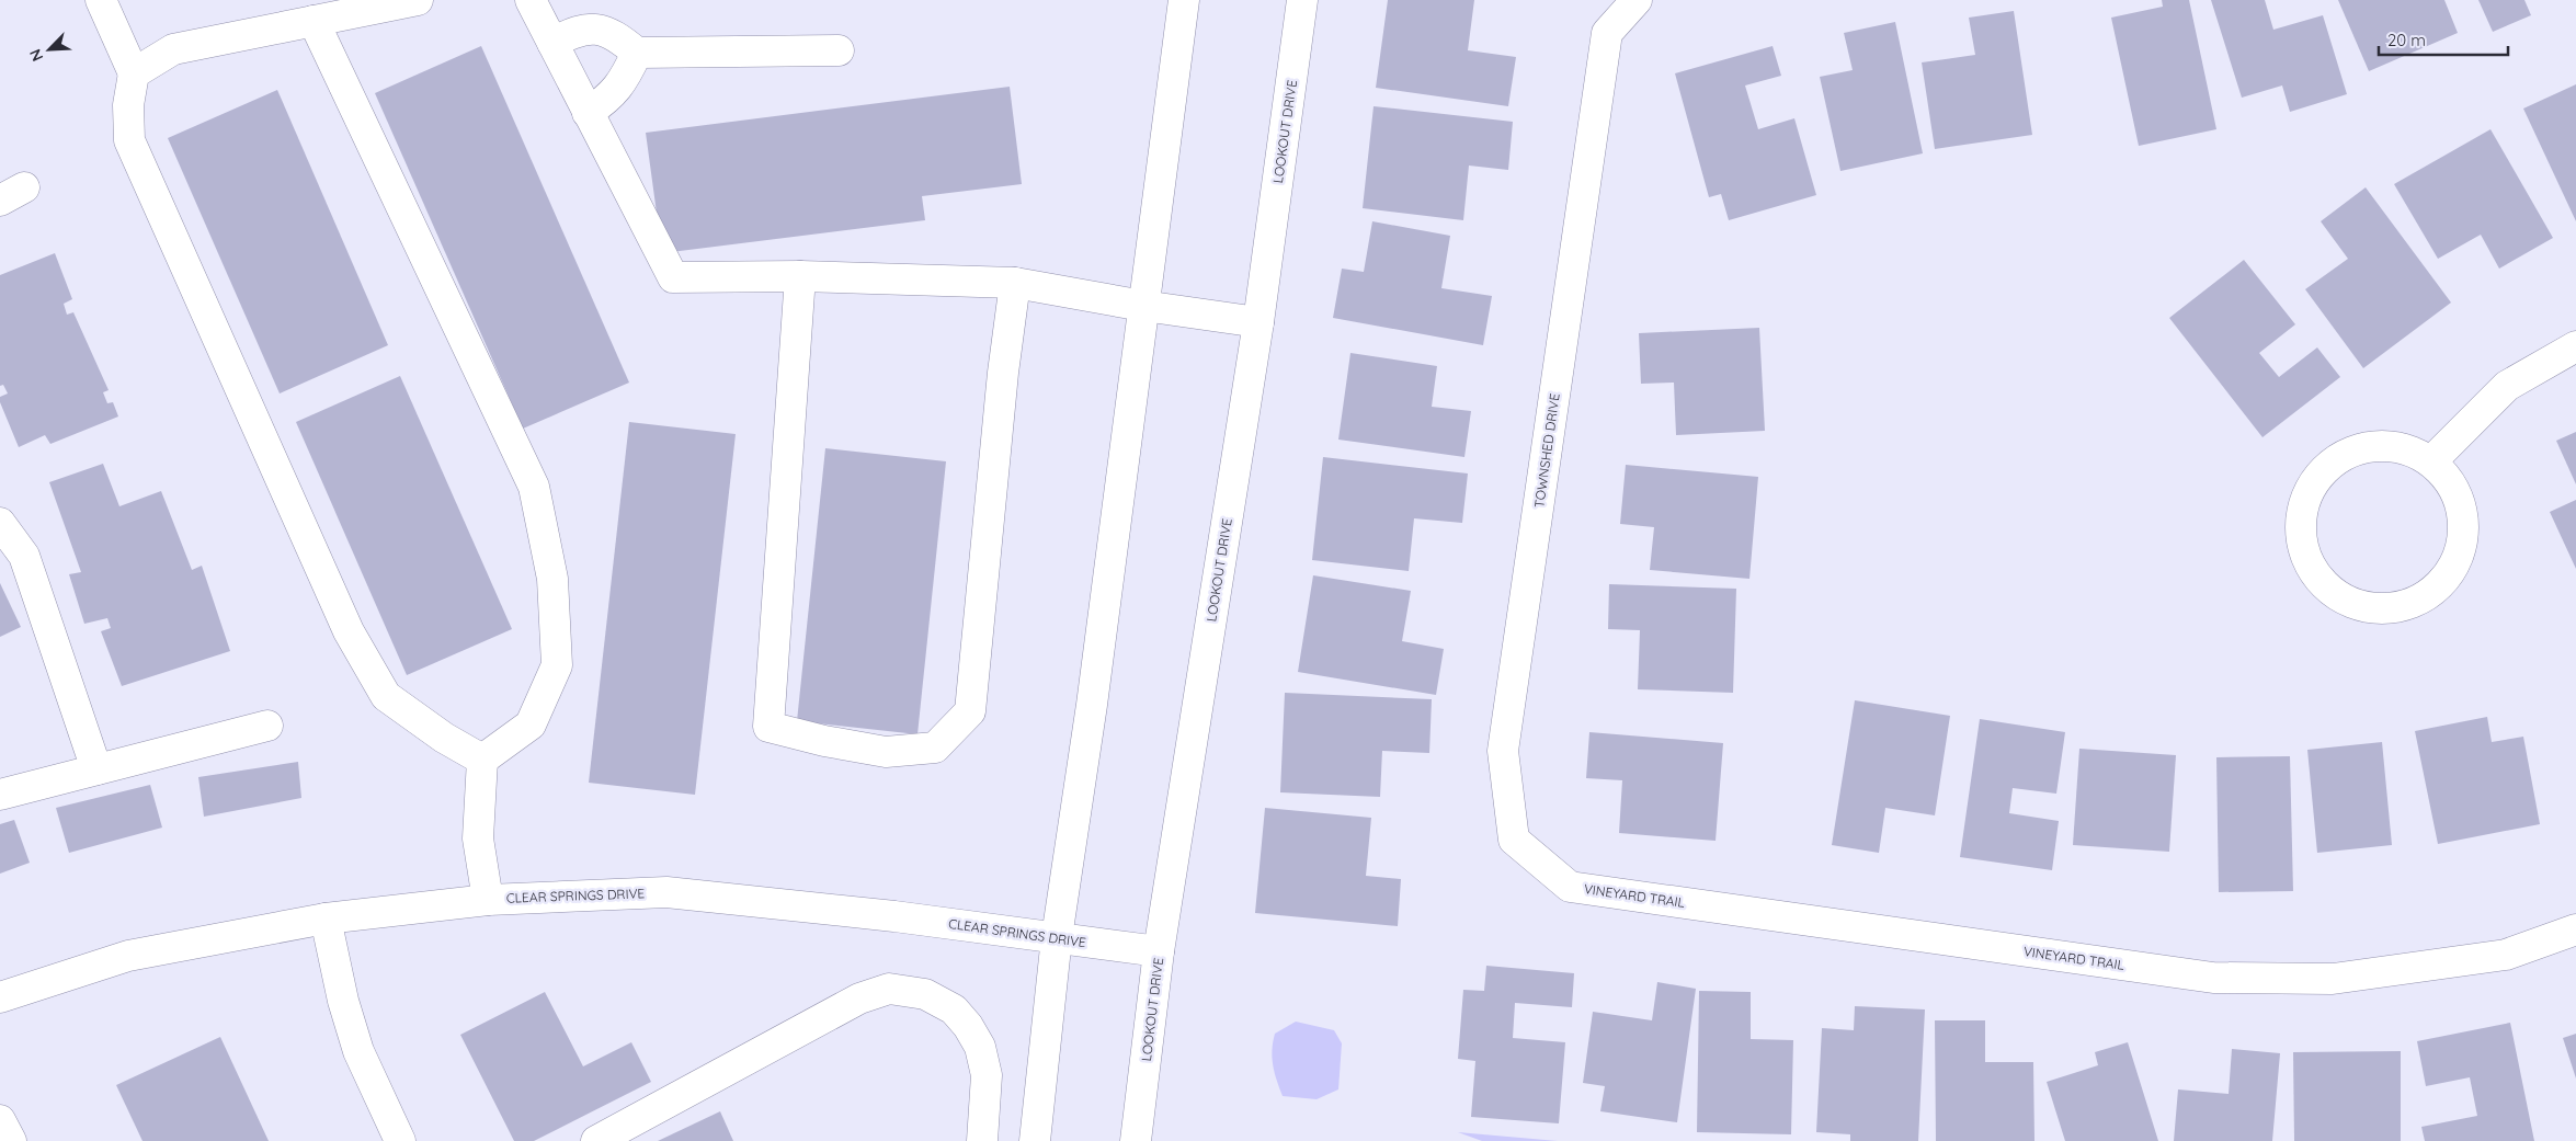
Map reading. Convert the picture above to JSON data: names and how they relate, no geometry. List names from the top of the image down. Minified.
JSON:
{"streets":{"street":["LOOKOUT DRIVE","TOWNSHED DRIVE","CLEAR SPRINGS DRIVE","VINEYARD TRAIL"]},"crossings":[["LOOKOUT DRIVE","CLEAR SPRINGS DRIVE"],["TOWNSHED DRIVE","VINEYARD TRAIL"]],"scale_bar":"20 m","north":"bottom left"}
